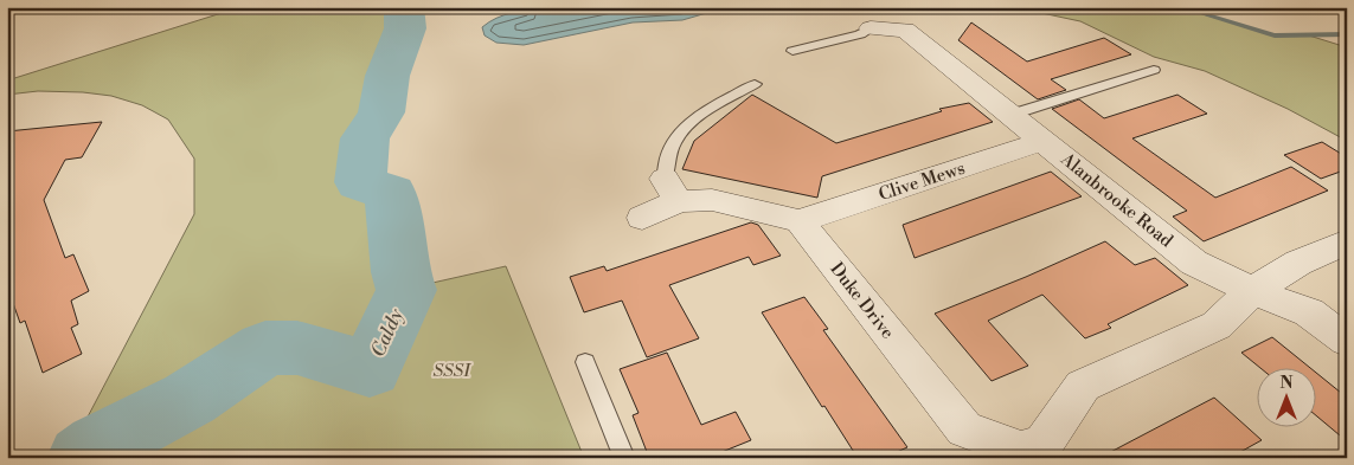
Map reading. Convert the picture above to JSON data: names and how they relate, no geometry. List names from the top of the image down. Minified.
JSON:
{"streets":{"street":["Clive Mews","Alanbrooke Road","Duke Drive"]},"crossings":[["Clive Mews","Alanbrooke Road"],["Clive Mews","Duke Drive"]],"water":["Caldy"],"parks":["SSSI"],"north":"top"}
